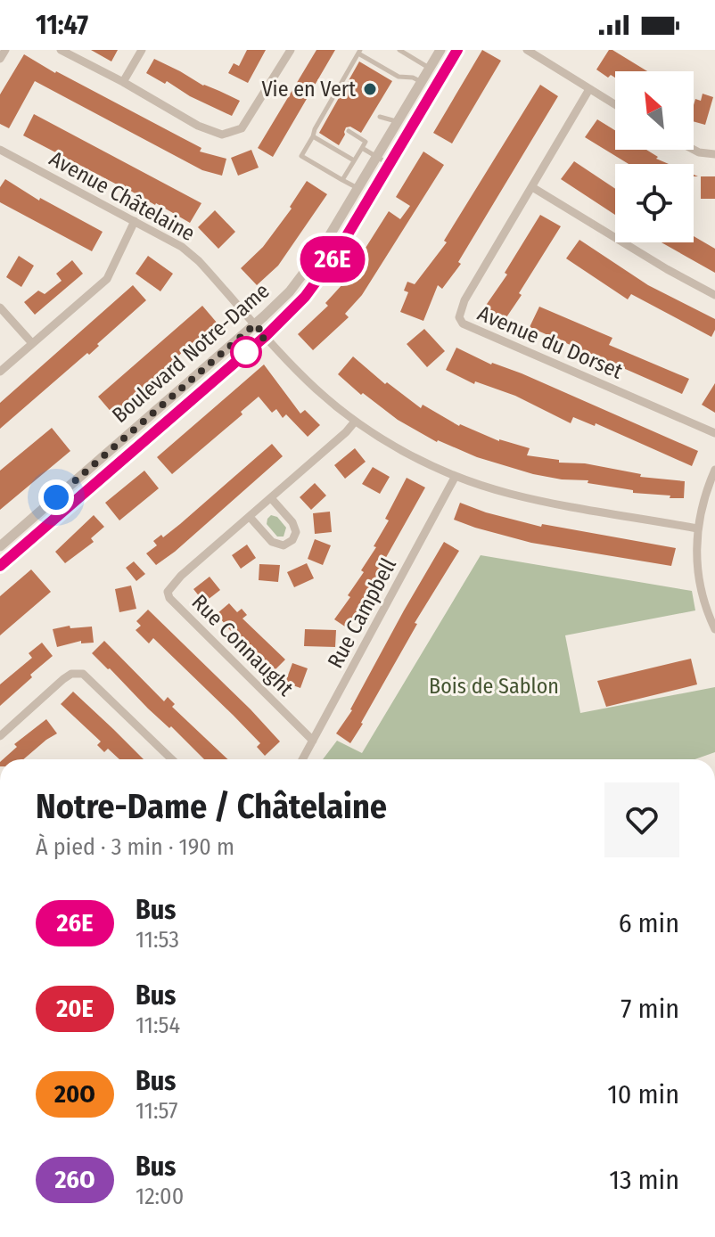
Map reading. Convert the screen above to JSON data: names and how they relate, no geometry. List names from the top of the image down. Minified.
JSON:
{"streets":{"street":["Avenue Châtelaine","Avenue du Dorset","Boulevard Notre-Dame","Rue Campbell","Rue Connaught"]},"crossings":[["Avenue Châtelaine","Boulevard Notre-Dame"],["Avenue Châtelaine","Rue Campbell"],["Avenue Châtelaine","Rue Connaught"],["Rue Campbell","Rue Connaught"]],"parks":["Bois de Sablon"],"places":["Vie en Vert"],"lines":["bus line 26E"],"north":"top left","page":{"status":"11:47","on_map":"26E","heading":["Notre-Dame / Châtelaine","À pied · 3 min · 190 m"],"list":[{"mark":"26E","name":"Bus","note":"11:53","value":"6 min"},{"mark":"20E","name":"Bus","note":"11:54","value":"7 min"},{"mark":"20O","name":"Bus","note":"11:57","value":"10 min"},{"mark":"26O","name":"Bus","note":"12:00","value":"13 min"}]}}
